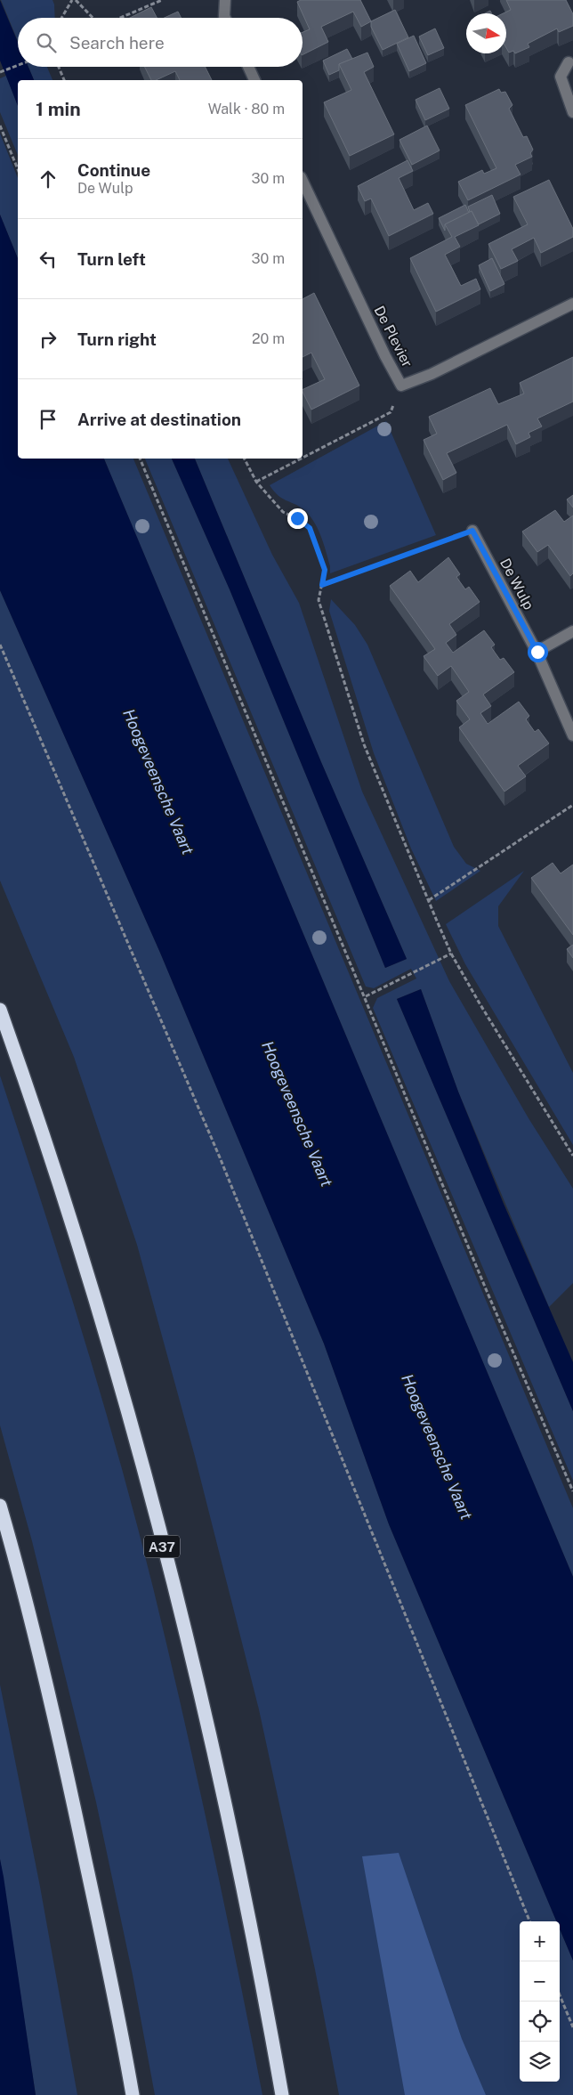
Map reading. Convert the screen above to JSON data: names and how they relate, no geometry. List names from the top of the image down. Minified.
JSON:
{"streets":{"highway":["A37"],"street":["De Plevier","De Wulp"]},"water":["Hoogeveensche Vaart"],"north":"right","page":{"search":"Search here","heading":["1 min","Walk · 80 m"],"list":[["Continue","De Wulp","30 m"],["Turn left","30 m"],["Turn right","20 m"],"Arrive at destination"],"map_buttons":["+","−"]}}
